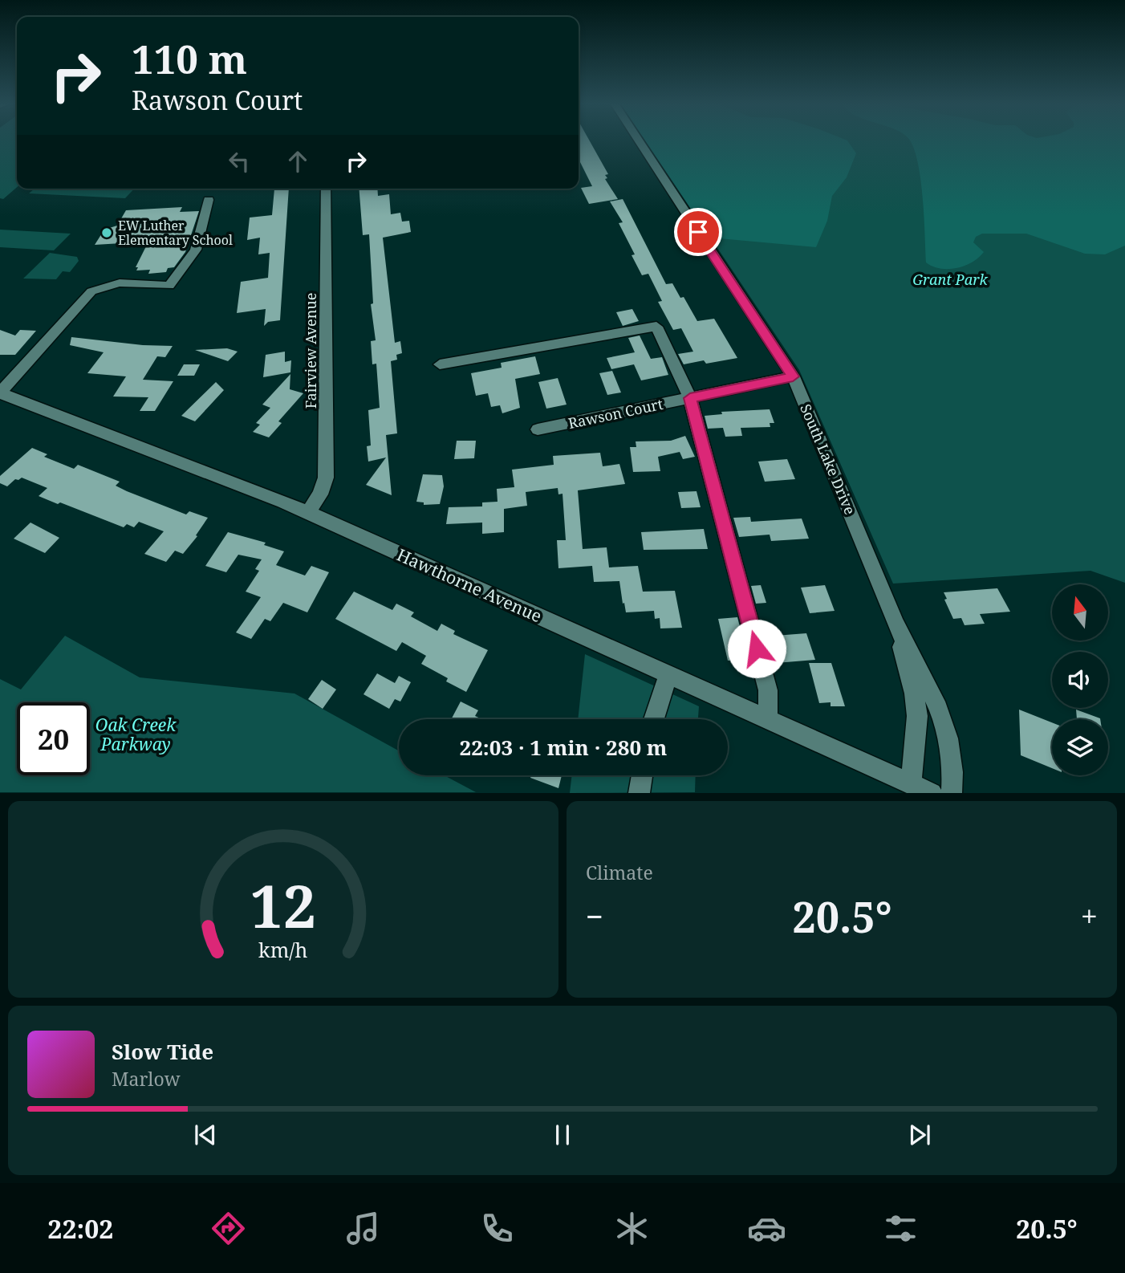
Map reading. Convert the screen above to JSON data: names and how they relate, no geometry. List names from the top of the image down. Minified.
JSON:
{"streets":{"street":["Fairview Avenue","Rawson Court","South Lake Drive","Hawthorne Avenue"]},"crossings":[["Fairview Avenue","Hawthorne Avenue"],["Rawson Court","South Lake Drive"],["South Lake Drive","Hawthorne Avenue"]],"parks":["Grant Park","Oak Creek Parkway"],"places":["EW Luther Elementary School"],"north":"top","page":{"turn":["110 m","Rawson Court"],"limit":"20","trip":"22:03 · 1 min · 280 m","tile":"Climate","heat":["−","20.5°","+"],"song":["Slow Tide","Marlow"],"tabs":["22:02","20.5°"],"gauge":["12","km/h"]}}
